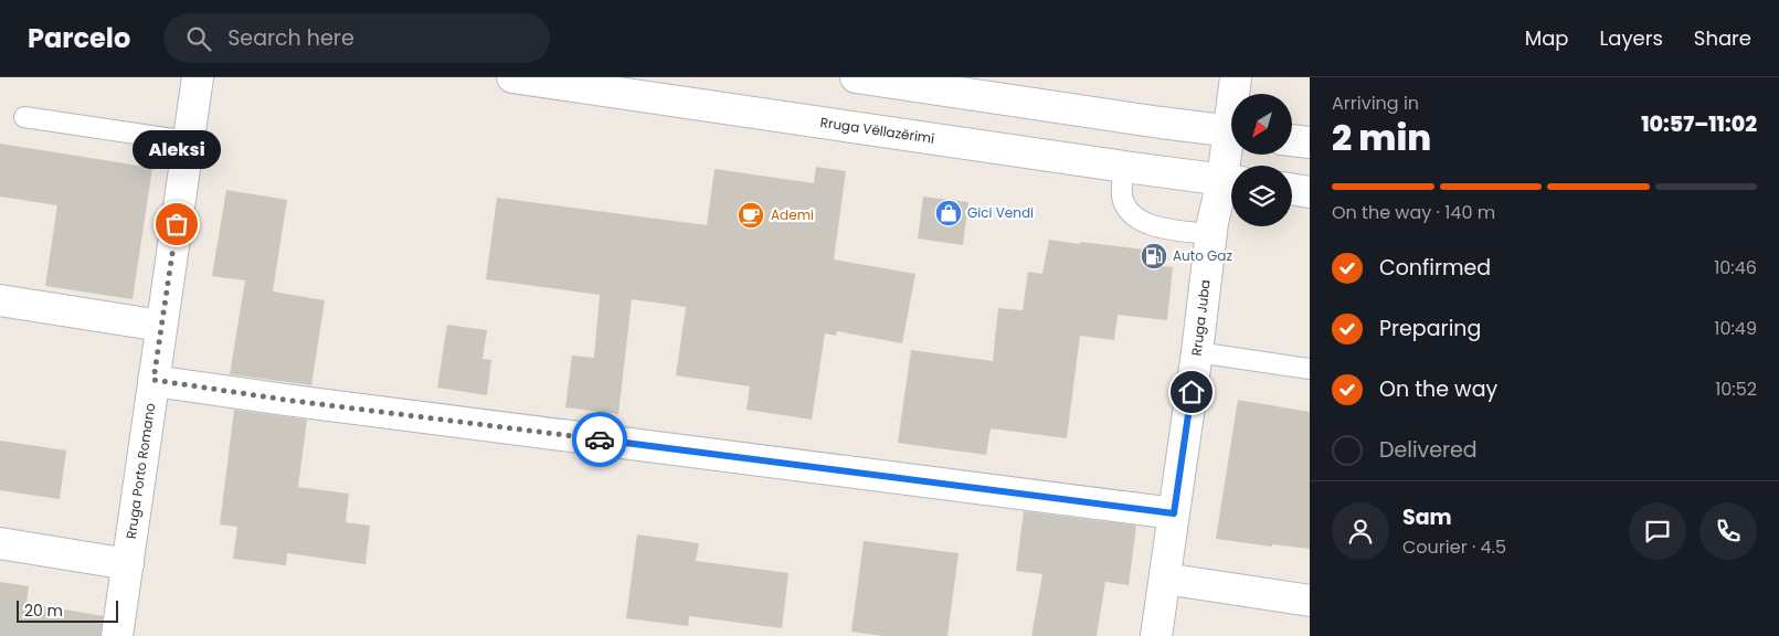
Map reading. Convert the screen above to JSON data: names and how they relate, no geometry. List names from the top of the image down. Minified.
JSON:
{"streets":{"street":["Rruga Vëllazërimi","Rruga Juba","Rruga Porto Romano"]},"crossings":[["Rruga Vëllazërimi","Rruga Juba"]],"places":{"shop":["Gici Vendi"],"cafe":["Ademi"],"other":["Aleksi"],"fuel station":["Auto Gaz"]},"scale_bar":"20 m","north":"bottom left","page":{"header":"Parcelo","search":"Search here","nav":["Map","Layers","Share"],"heading":["2 min","Arriving in","10:57–11:02"],"panel":["Sam","Courier · 4.5"],"bubble":"Aleksi","bar":"On the way · 140 m","list":[["Confirmed","10:46"],["Preparing","10:49"],["On the way","10:52"],"Delivered"],"scale":"20 m"}}
